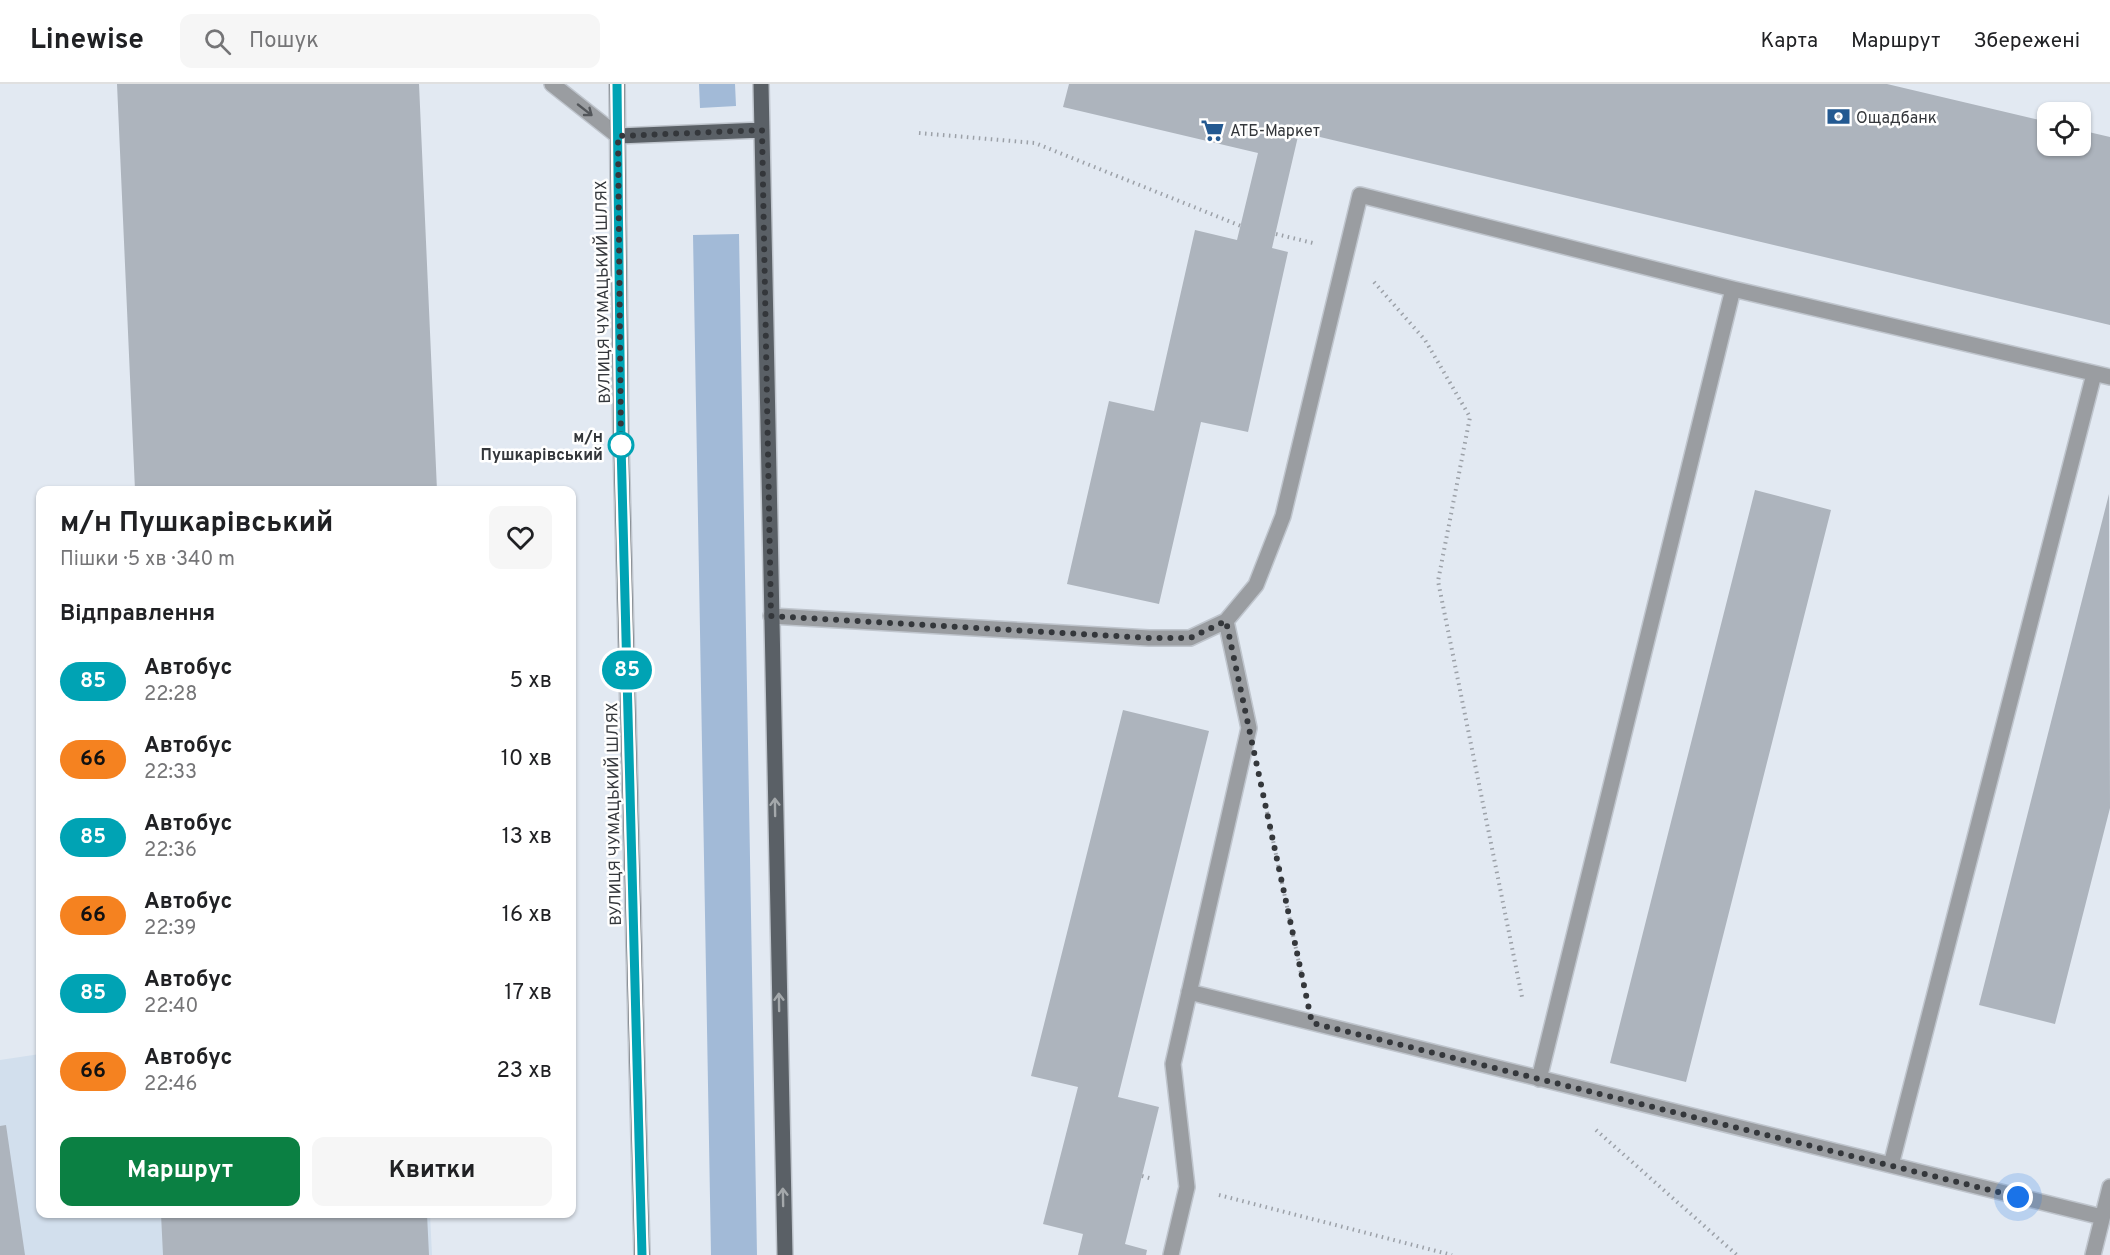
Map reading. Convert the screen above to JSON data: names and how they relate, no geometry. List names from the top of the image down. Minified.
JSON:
{"streets":{"main road":["ВУЛИЦЯ ЧУМАЦЬКИЙ ШЛЯХ"]},"places":{"bank":["Ощадбанк"],"supermarket":["АТБ-Маркет"],"other":["м/н Пушкарівський"]},"lines":["bus line 85"],"page":{"header":"Linewise","search":"Пошук","nav":["Карта","Маршрут","Збережені"],"on_map":"85","heading":[["м/н Пушкарівський","Пішки · 5 хв · 340 m"],"Відправлення"],"list":[{"mark":"85","name":"Автобус","note":"22:28","value":"5 хв"},{"mark":"66","name":"Автобус","note":"22:33","value":"10 хв"},{"mark":"85","name":"Автобус","note":"22:36","value":"13 хв"},{"mark":"66","name":"Автобус","note":"22:39","value":"16 хв"},{"mark":"85","name":"Автобус","note":"22:40","value":"17 хв"},{"mark":"66","name":"Автобус","note":"22:46","value":"23 хв"}],"buttons":["Маршрут","Квитки"]}}
